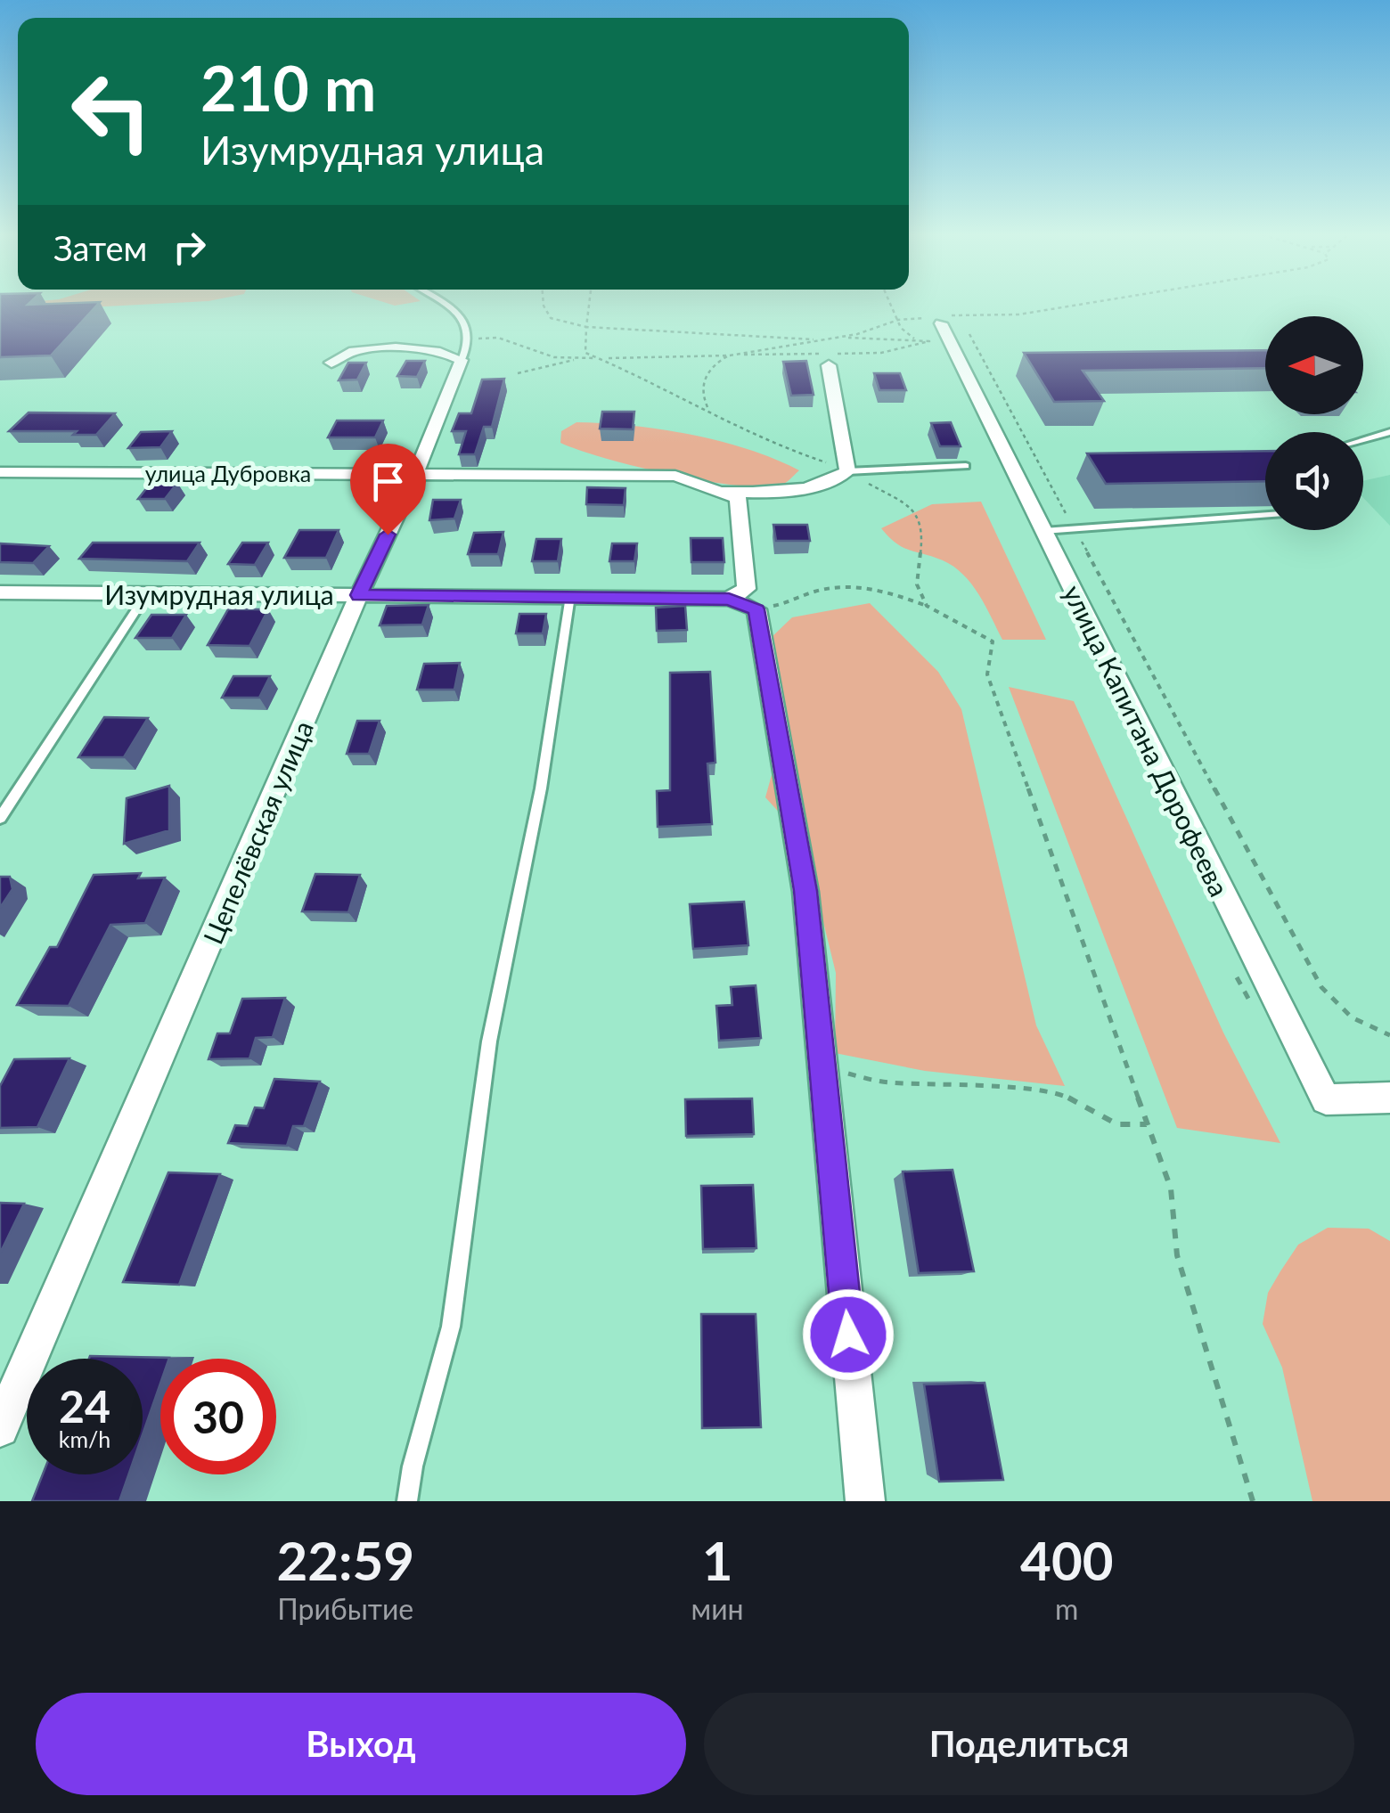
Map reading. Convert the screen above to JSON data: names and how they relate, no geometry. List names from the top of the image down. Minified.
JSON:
{"streets":{"street":["улица Дубровка","Изумрудная улица","улица Капитана Дорофеева","Цепелёвская улица"]},"crossings":[["улица Дубровка","Цепелёвская улица"],["Изумрудная улица","Цепелёвская улица"]],"north":"left","page":{"turn":["210 m","Изумрудная улица"],"then":"Затем","speed":"24 km/h","limit":"30","eta":["22:59","Прибытие","1","мин","400","m"],"buttons":["Выход","Поделиться"]}}
